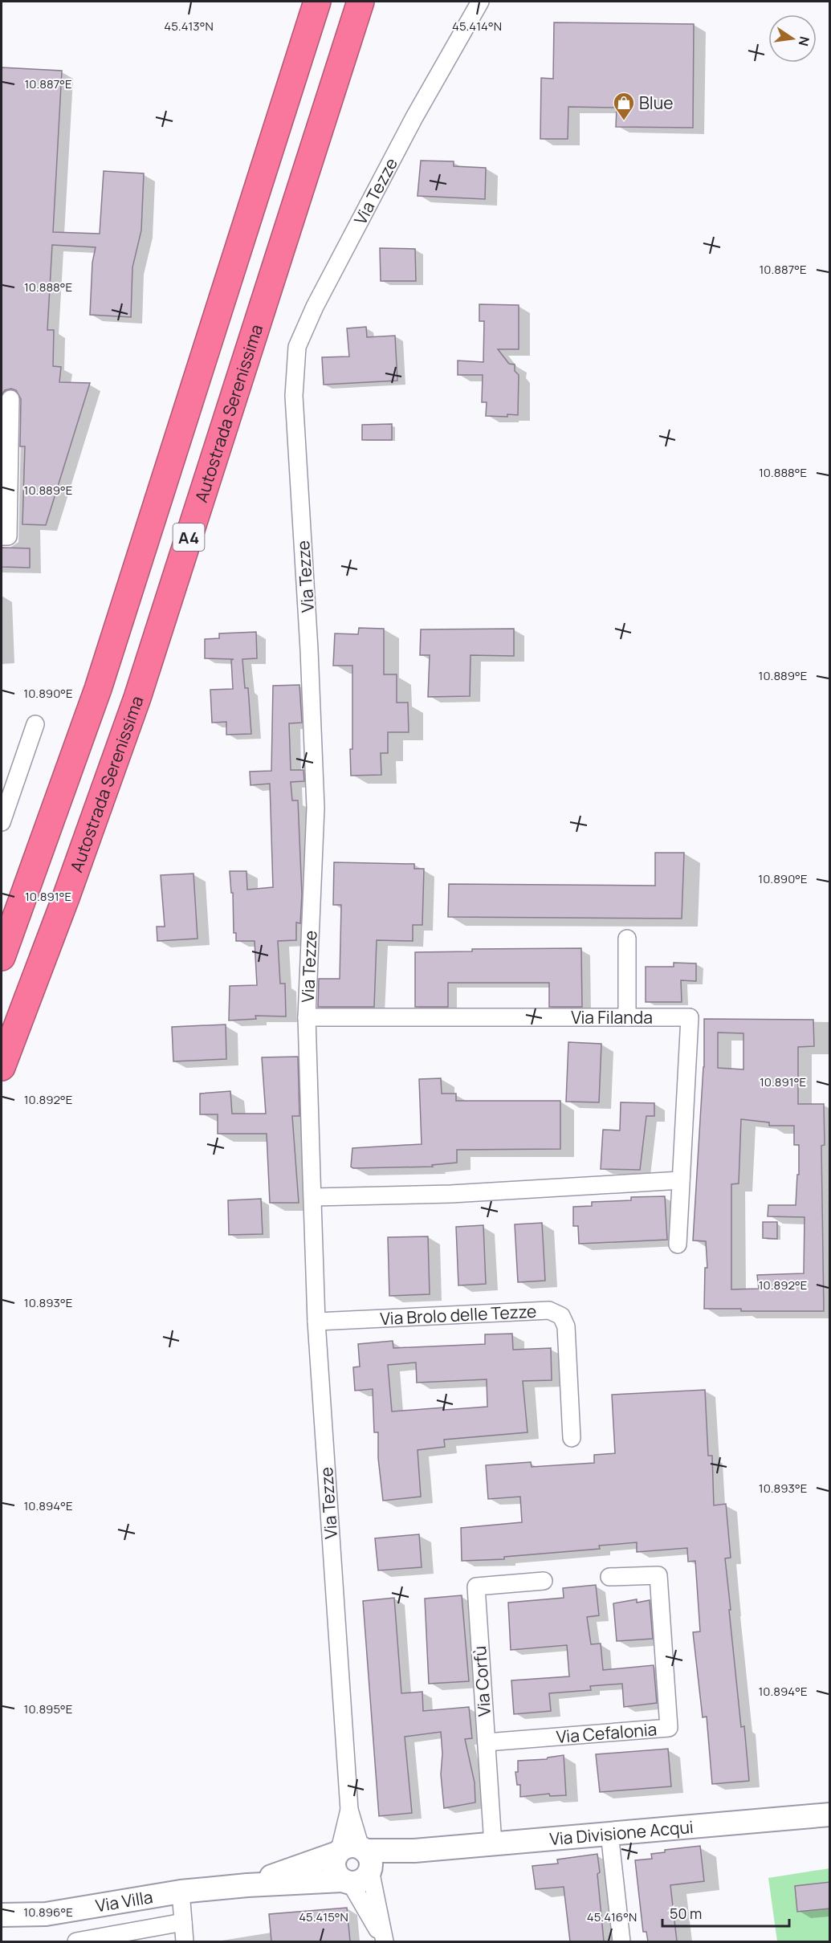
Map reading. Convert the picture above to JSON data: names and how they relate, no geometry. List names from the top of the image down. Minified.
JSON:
{"streets":{"highway":["Autostrada Serenissima","A4"],"street":["Via Tezze","Via Filanda","Via Brolo delle Tezze","Via Corfù","Via Cefalonia","Via Divisione Acqui","Via Villa"]},"crossings":[["Via Tezze","Via Filanda"],["Via Tezze","Via Brolo delle Tezze"],["Via Tezze","Via Divisione Acqui"],["Via Tezze","Via Villa"],["Via Corfù","Via Cefalonia"],["Via Corfù","Via Divisione Acqui"],["Via Divisione Acqui","Via Villa"]],"places":{"shop":["Blue"]},"scale_bar":"50 m","north":"right","coordinates":["45.413°N","45.414°N","10.887°E","10.888°E","10.889°E","10.890°E","10.891°E","10.892°E","10.893°E","10.894°E","10.895°E","10.896°E","45.415°N","45.416°N"]}
